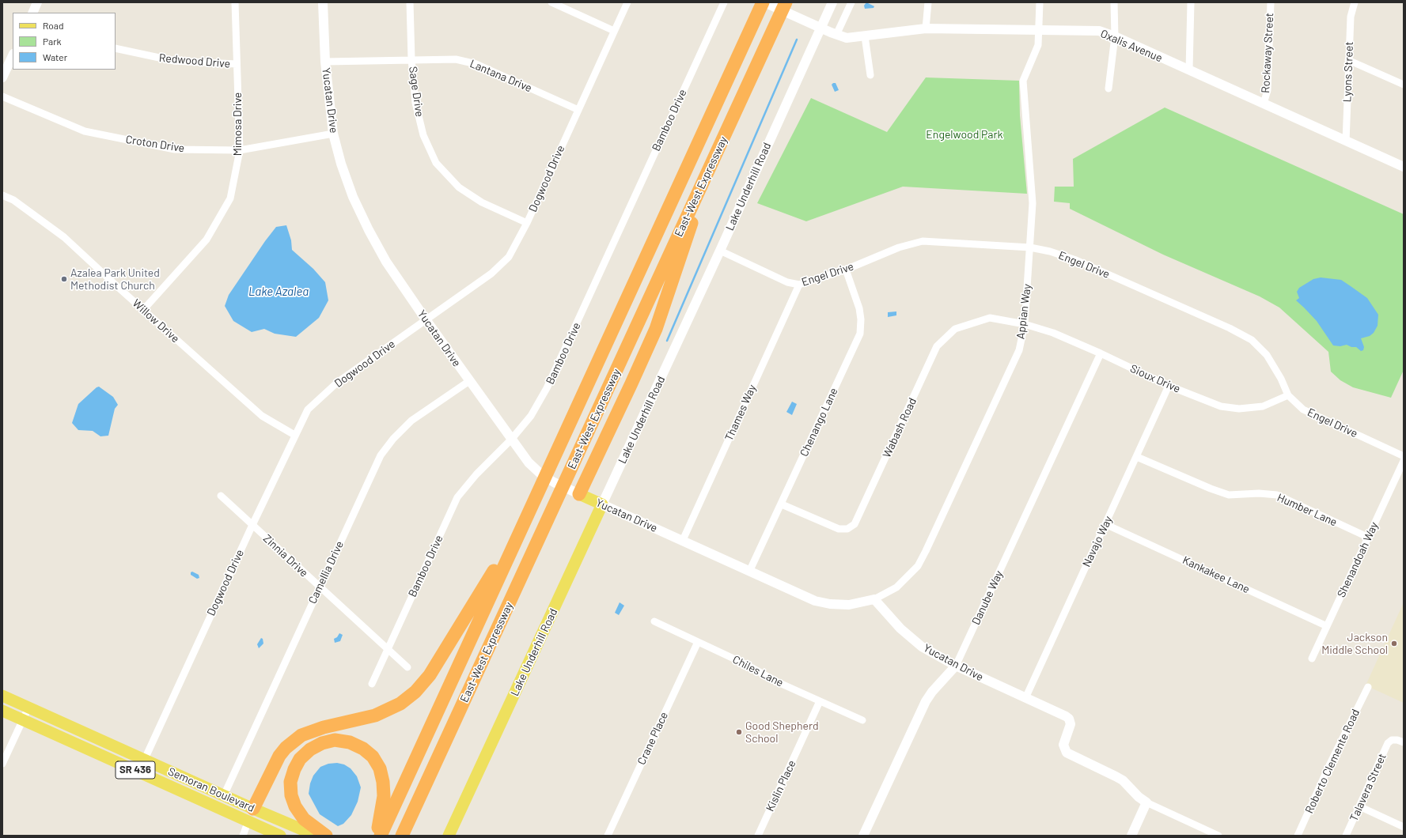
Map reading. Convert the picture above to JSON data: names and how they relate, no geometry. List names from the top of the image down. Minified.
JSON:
{"streets":{"highway":["East-West Expressway"],"main road":["Yucatan Drive","Lake Underhill Road","SR 436","Semoran Boulevard"],"street":["Oxalis Avenue","Rockaway Street","Redwood Drive","Lyons Street","Lantana Drive","Sage Drive","Bamboo Drive","Mimosa Drive","Croton Drive","Dogwood Drive","Engel Drive","Appian Way","Willow Drive","Sioux Drive","Thames Way","Chenango Lane","Wabash Road","Humber Lane","Navajo Way","Zinnia Drive","Shenandoah Way","Camellia Drive","Kankakee Lane","Danube Way","Chiles Lane","Crane Place","Roberto Clemente Road","Kislin Place","Talavera Street"]},"crossings":[["Oxalis Avenue","Rockaway Street"],["Oxalis Avenue","Lyons Street"],["Oxalis Avenue","East-West Expressway"],["Oxalis Avenue","Lake Underhill Road"],["Oxalis Avenue","Appian Way"],["Redwood Drive","Mimosa Drive"],["Lantana Drive","Sage Drive"],["Lantana Drive","Yucatan Drive"],["Lantana Drive","Dogwood Drive"],["Sage Drive","Dogwood Drive"],["Yucatan Drive","Bamboo Drive"],["Yucatan Drive","Croton Drive"],["Yucatan Drive","Dogwood Drive"],["Yucatan Drive","Lake Underhill Road"],["Yucatan Drive","Appian Way"],["Yucatan Drive","Thames Way"],["Yucatan Drive","Chenango Lane"],["Yucatan Drive","Navajo Way"],["Yucatan Drive","Camellia Drive"],["Yucatan Drive","Danube Way"],["Bamboo Drive","Zinnia Drive"],["Mimosa Drive","Croton Drive"],["Mimosa Drive","Willow Drive"],["Dogwood Drive","Willow Drive"],["Dogwood Drive","Zinnia Drive"],["Dogwood Drive","Semoran Boulevard"],["Lake Underhill Road","Engel Drive"],["Engel Drive","Appian Way"],["Engel Drive","Sioux Drive"],["Engel Drive","Thames Way"],["Engel Drive","Chenango Lane"],["Appian Way","Sioux Drive"],["Appian Way","Wabash Road"],["Sioux Drive","Wabash Road"],["Sioux Drive","Navajo Way"],["Sioux Drive","Danube Way"],["Chenango Lane","Wabash Road"],["Humber Lane","Navajo Way"],["Humber Lane","Shenandoah Way"],["Navajo Way","Kankakee Lane"],["Zinnia Drive","Camellia Drive"],["Shenandoah Way","Kankakee Lane"],["Camellia Drive","Semoran Boulevard"],["Chiles Lane","Crane Place"],["Chiles Lane","Kislin Place"]],"water":["Lake Azalea"],"parks":["Engelwood Park"],"places":["Azalea Park United Methodist Church","Jackson Middle School","Good Shepherd School"],"legend":["Road","Park","Water"]}
